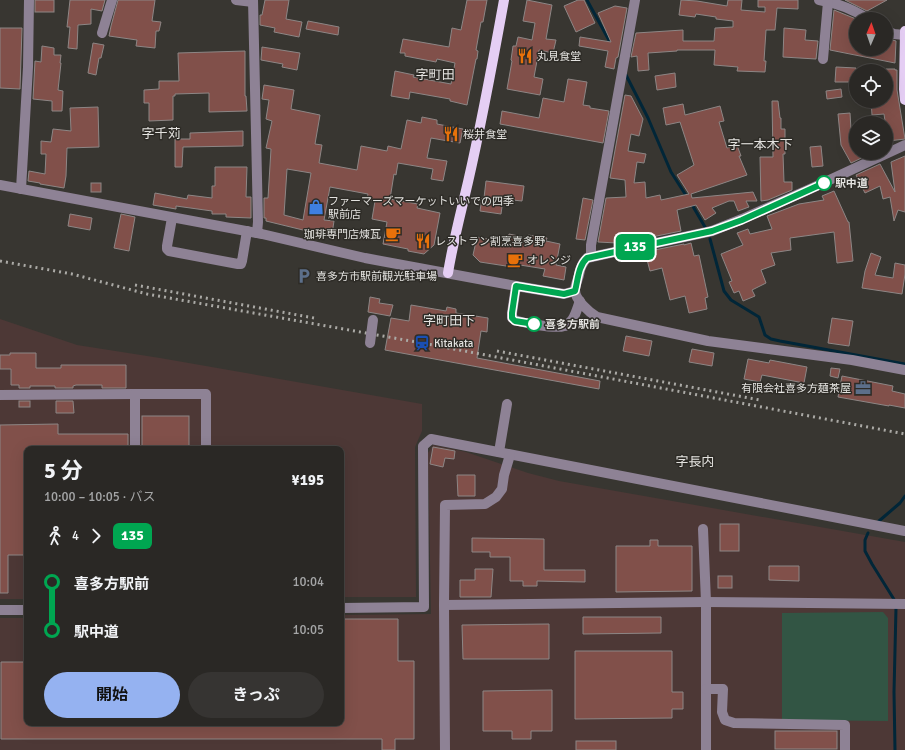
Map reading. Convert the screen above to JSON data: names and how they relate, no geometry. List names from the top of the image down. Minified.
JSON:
{"districts":["字町田","字千苅","字一本木下","字町田下","字長内"],"places":{"restaurant":["丸見食堂","桜井食堂","レストラン割烹喜多野"],"other":["駅中道","喜多方駅前"],"shop":["ファーマーズマーケットいいでの四季 駅前店"],"cafe":["珈琲専門店煉瓦","オレンジ"],"parking":["喜多方市駅前観光駐車場"],"station":["Kitakata"],"office":["有限会社喜多方麺茶屋"]},"lines":["bus line 135"],"north":"top","page":{"on_map":"135","heading":["5 分","10:00 – 10:05 · バス","¥195"],"legs":["4","135"],"list":[{"name":"喜多方駅前","value":"10:04"},{"name":"駅中道","value":"10:05"}],"buttons":["開始","きっぷ"]}}
